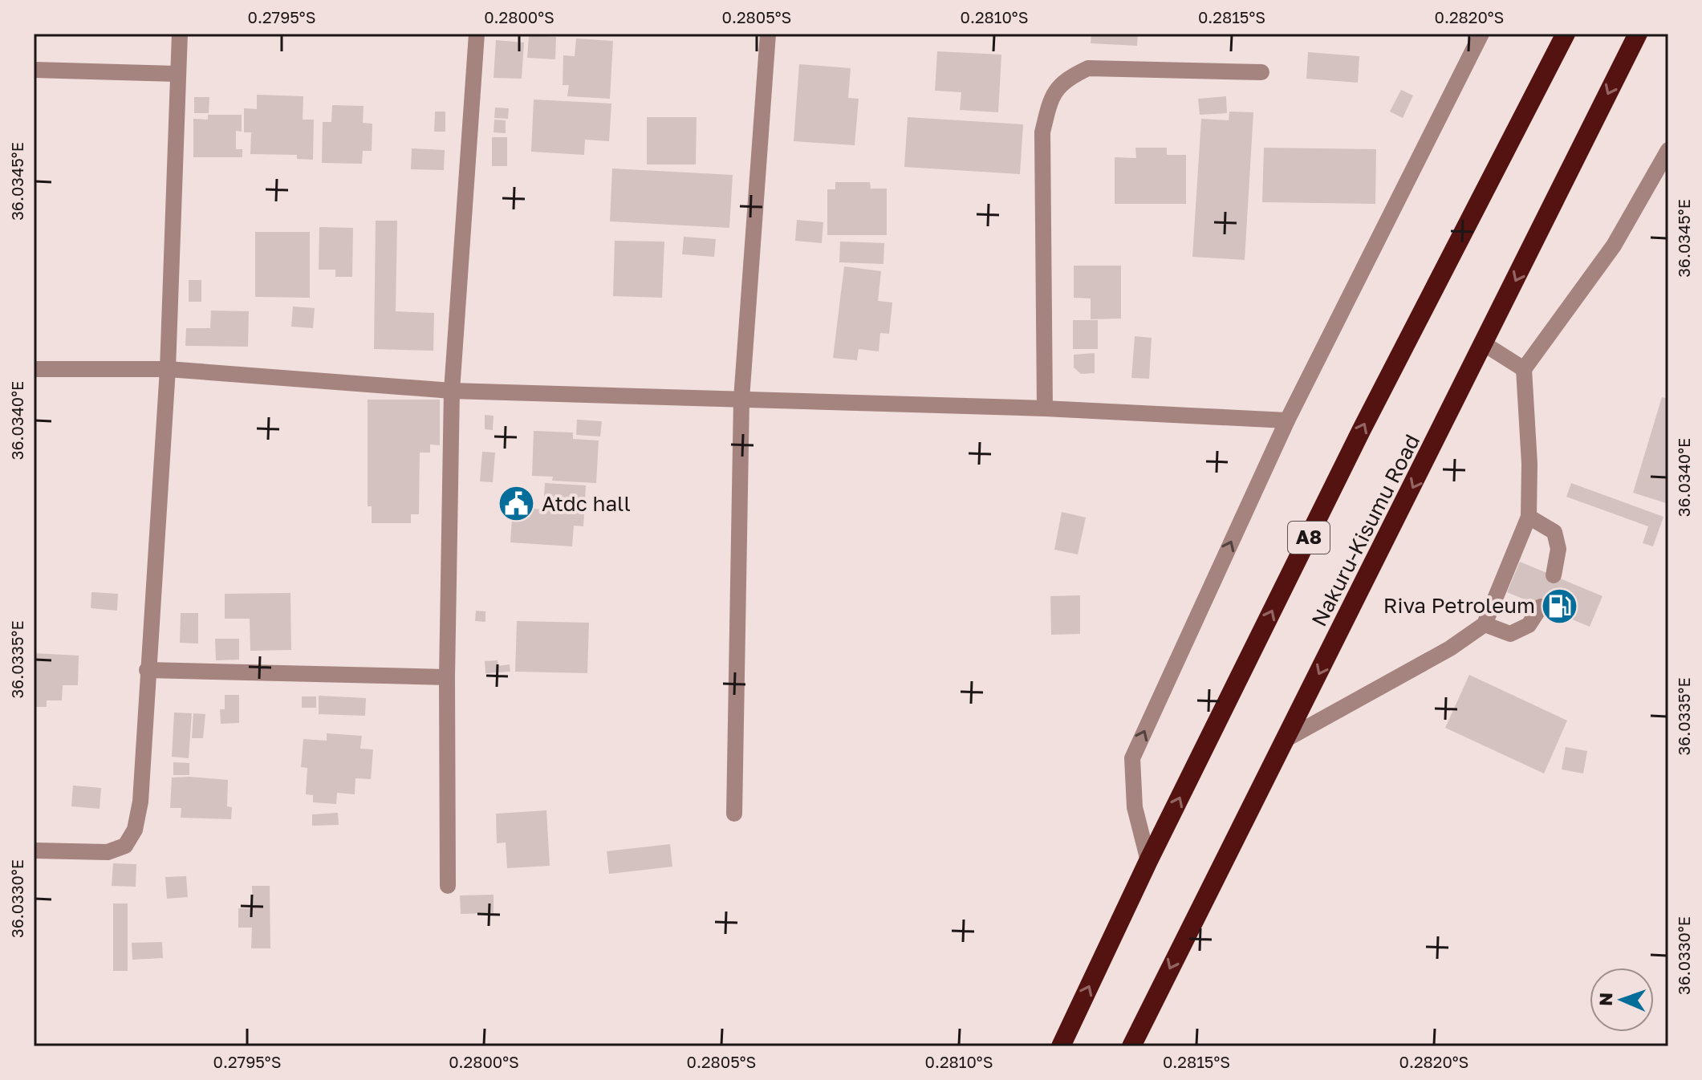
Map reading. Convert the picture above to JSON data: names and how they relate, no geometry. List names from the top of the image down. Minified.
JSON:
{"streets":{"highway":["Nakuru-Kisumu Road","A8"]},"places":{"public building":["Atdc hall"],"fuel station":["Riva Petroleum"]},"north":"left","coordinates":["0.2795°S","0.2800°S","0.2805°S","0.2810°S","0.2815°S","0.2820°S","36.0345°E","36.0340°E","36.0335°E","36.0330°E"]}
